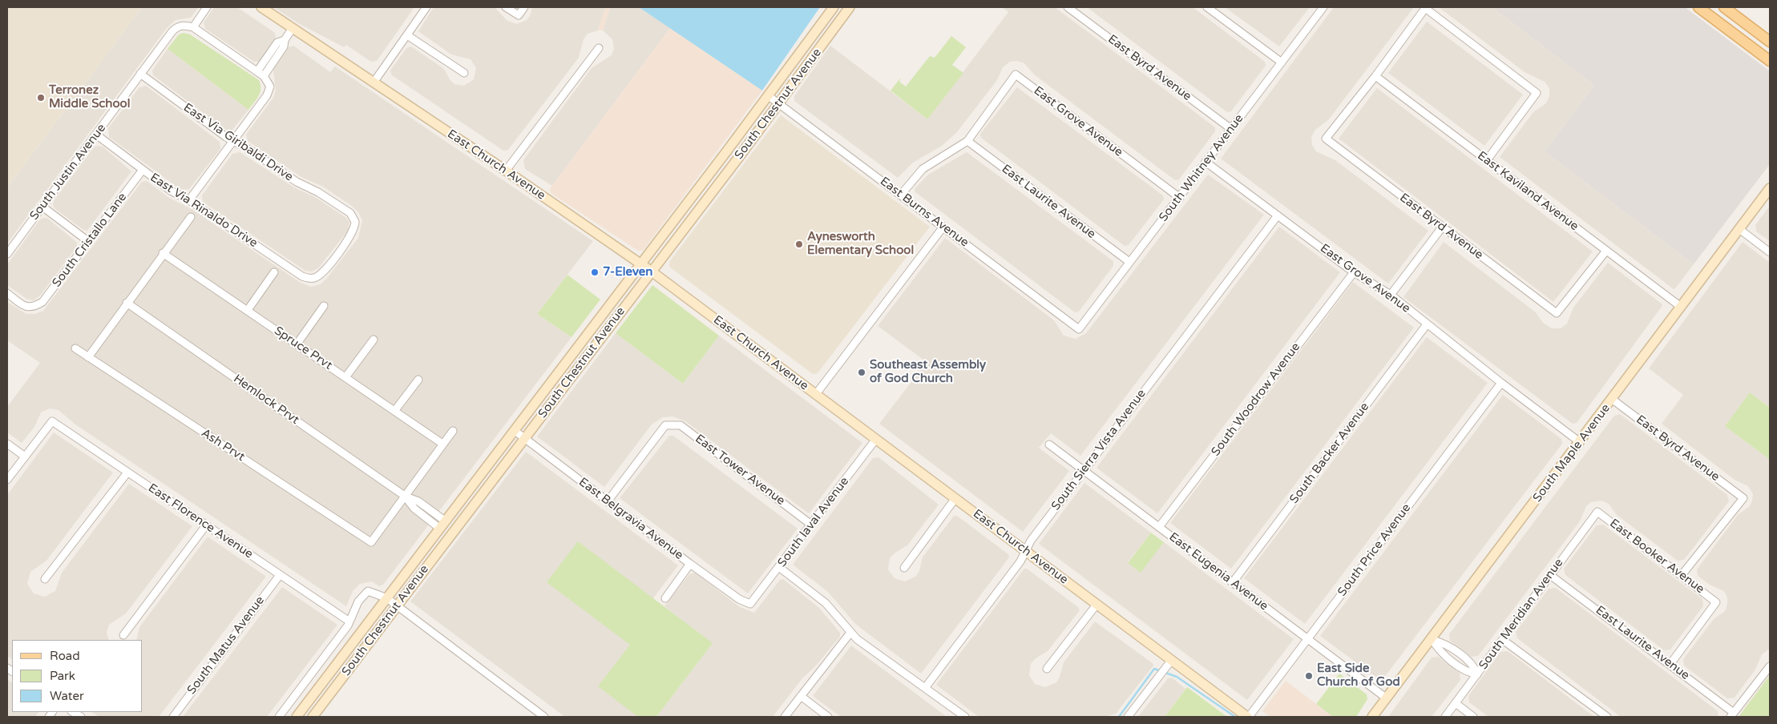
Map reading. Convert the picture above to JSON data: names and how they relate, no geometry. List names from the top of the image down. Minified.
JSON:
{"streets":{"main road":["South Chestnut Avenue","East Church Avenue","South Maple Avenue"],"street":["East Byrd Avenue","East Grove Avenue","East Via Giribaldi Drive","South Whitney Avenue","South Justin Avenue","East Kaviland Avenue","East Laurite Avenue","East Via Rinaldo Drive","East Burns Avenue","South Cristallo Lane","Spruce Prvt","Hemlock Prvt","South Woodrow Avenue","Ash Prvt","South Sierra Vista Avenue","South Backer Avenue","East Tower Avenue","East Belgravia Avenue","East Florence Avenue","South laval Avenue","South Price Avenue","East Booker Avenue","East Eugenia Avenue","South Meridian Avenue","South Matus Avenue"]},"crossings":[["East Byrd Avenue","South Whitney Avenue"],["East Byrd Avenue","East Kaviland Avenue"],["East Byrd Avenue","South Maple Avenue"],["East Byrd Avenue","East Booker Avenue"],["South Chestnut Avenue","East Church Avenue"],["South Chestnut Avenue","East Burns Avenue"],["South Chestnut Avenue","Hemlock Prvt"],["South Chestnut Avenue","East Belgravia Avenue"],["East Grove Avenue","South Whitney Avenue"],["East Grove Avenue","East Laurite Avenue"],["East Grove Avenue","South Woodrow Avenue"],["East Grove Avenue","South Sierra Vista Avenue"],["East Grove Avenue","South Backer Avenue"],["East Grove Avenue","South Maple Avenue"],["East Grove Avenue","South Price Avenue"],["East Via Giribaldi Drive","South Justin Avenue"],["East Via Giribaldi Drive","East Via Rinaldo Drive"],["East Church Avenue","South Sierra Vista Avenue"],["East Church Avenue","South laval Avenue"],["East Church Avenue","South Price Avenue"],["South Whitney Avenue","East Laurite Avenue"],["South Whitney Avenue","East Burns Avenue"],["South Justin Avenue","East Via Rinaldo Drive"],["East Kaviland Avenue","South Maple Avenue"],["East Laurite Avenue","East Booker Avenue"],["East Laurite Avenue","South Meridian Avenue"],["East Via Rinaldo Drive","South Cristallo Lane"],["Hemlock Prvt","Ash Prvt"],["South Woodrow Avenue","East Eugenia Avenue"],["South Sierra Vista Avenue","East Eugenia Avenue"],["South Backer Avenue","East Eugenia Avenue"],["South Maple Avenue","East Eugenia Avenue"],["East Tower Avenue","East Belgravia Avenue"],["East Tower Avenue","South laval Avenue"],["East Belgravia Avenue","South laval Avenue"],["East Florence Avenue","South Matus Avenue"],["South Price Avenue","East Eugenia Avenue"],["East Booker Avenue","South Meridian Avenue"]],"places":["Terronez Middle School","Aynesworth Elementary School","7-Eleven","Southeast Assembly of God Church","East Side Church of God"],"legend":["Road","Park","Water"]}
